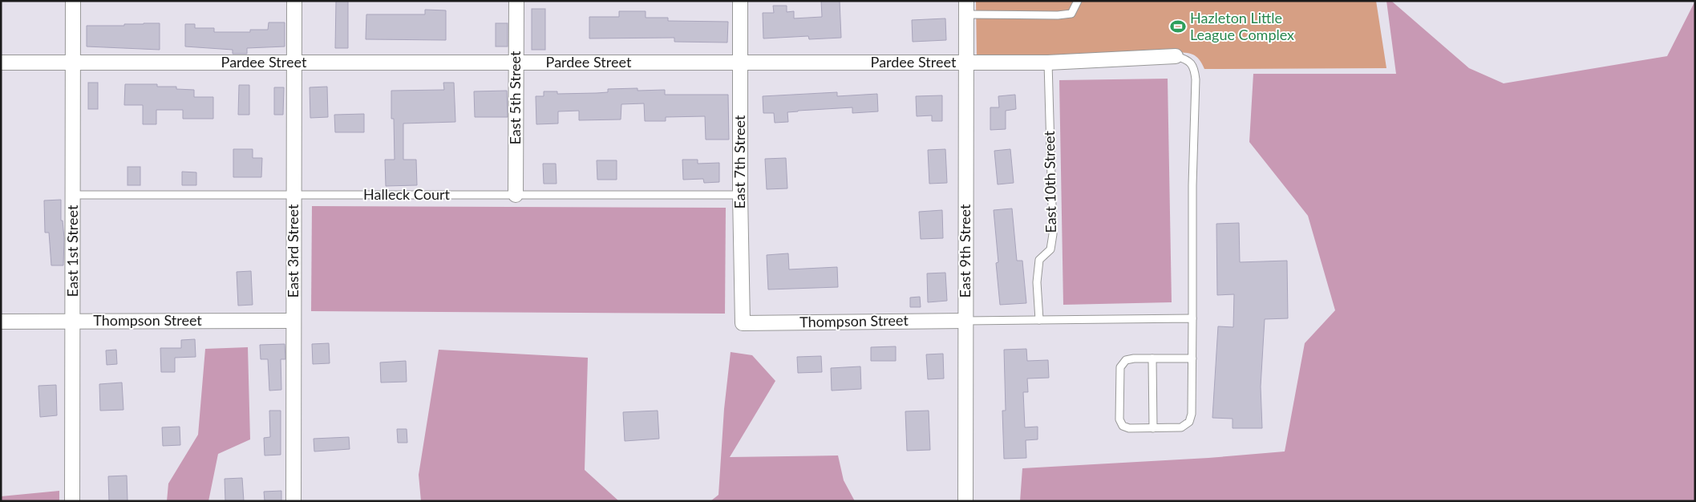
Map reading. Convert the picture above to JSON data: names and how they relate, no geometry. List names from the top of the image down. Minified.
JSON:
{"streets":{"street":["Pardee Street","East 5th Street","East 7th Street","East 1st Street","East 3rd Street","East 9th Street","Thompson Street"],"lane":["East 10th Street","Halleck Court"]},"crossings":[["Pardee Street","East 5th Street"],["Pardee Street","East 7th Street"],["Pardee Street","East 10th Street"],["Pardee Street","East 1st Street"],["Pardee Street","East 3rd Street"],["Pardee Street","East 9th Street"],["East 5th Street","Halleck Court"],["East 7th Street","Halleck Court"],["East 7th Street","Thompson Street"],["Halleck Court","East 1st Street"],["Halleck Court","East 3rd Street"],["East 1st Street","Thompson Street"],["East 3rd Street","Thompson Street"],["East 9th Street","Thompson Street"]],"places":{"sports":["Hazleton Little League Complex"]}}
